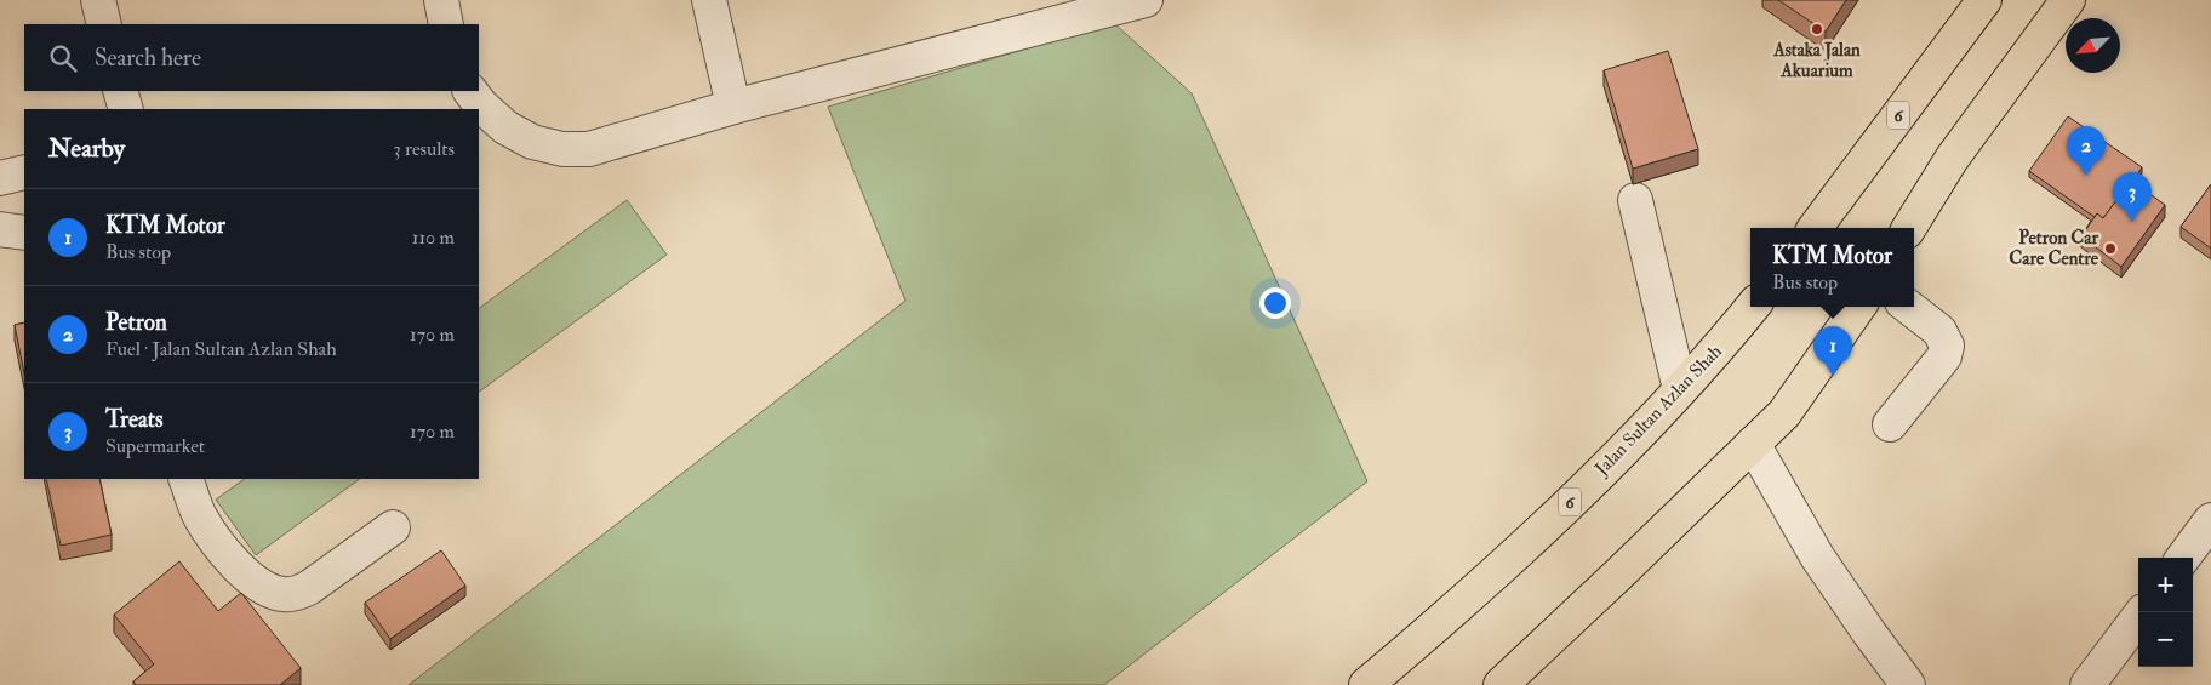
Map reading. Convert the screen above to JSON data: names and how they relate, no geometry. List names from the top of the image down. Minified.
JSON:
{"streets":{"highway":["6","Jalan Sultan Azlan Shah"]},"places":["Astaka Jalan Akuarium","Petron Car Care Centre"],"north":"bottom left","page":{"search":"Search here","heading":["Nearby","3 results"],"pins":["2","3","1"],"list":[{"mark":"1","name":"KTM Motor","note":"Bus stop","value":"110 m"},{"mark":"2","name":"Petron","note":"Fuel · Jalan Sultan Azlan Shah","value":"170 m"},{"mark":"3","name":"Treats","note":"Supermarket","value":"170 m"}],"popup":["KTM Motor","Bus stop"],"map_buttons":["+","−"]}}
